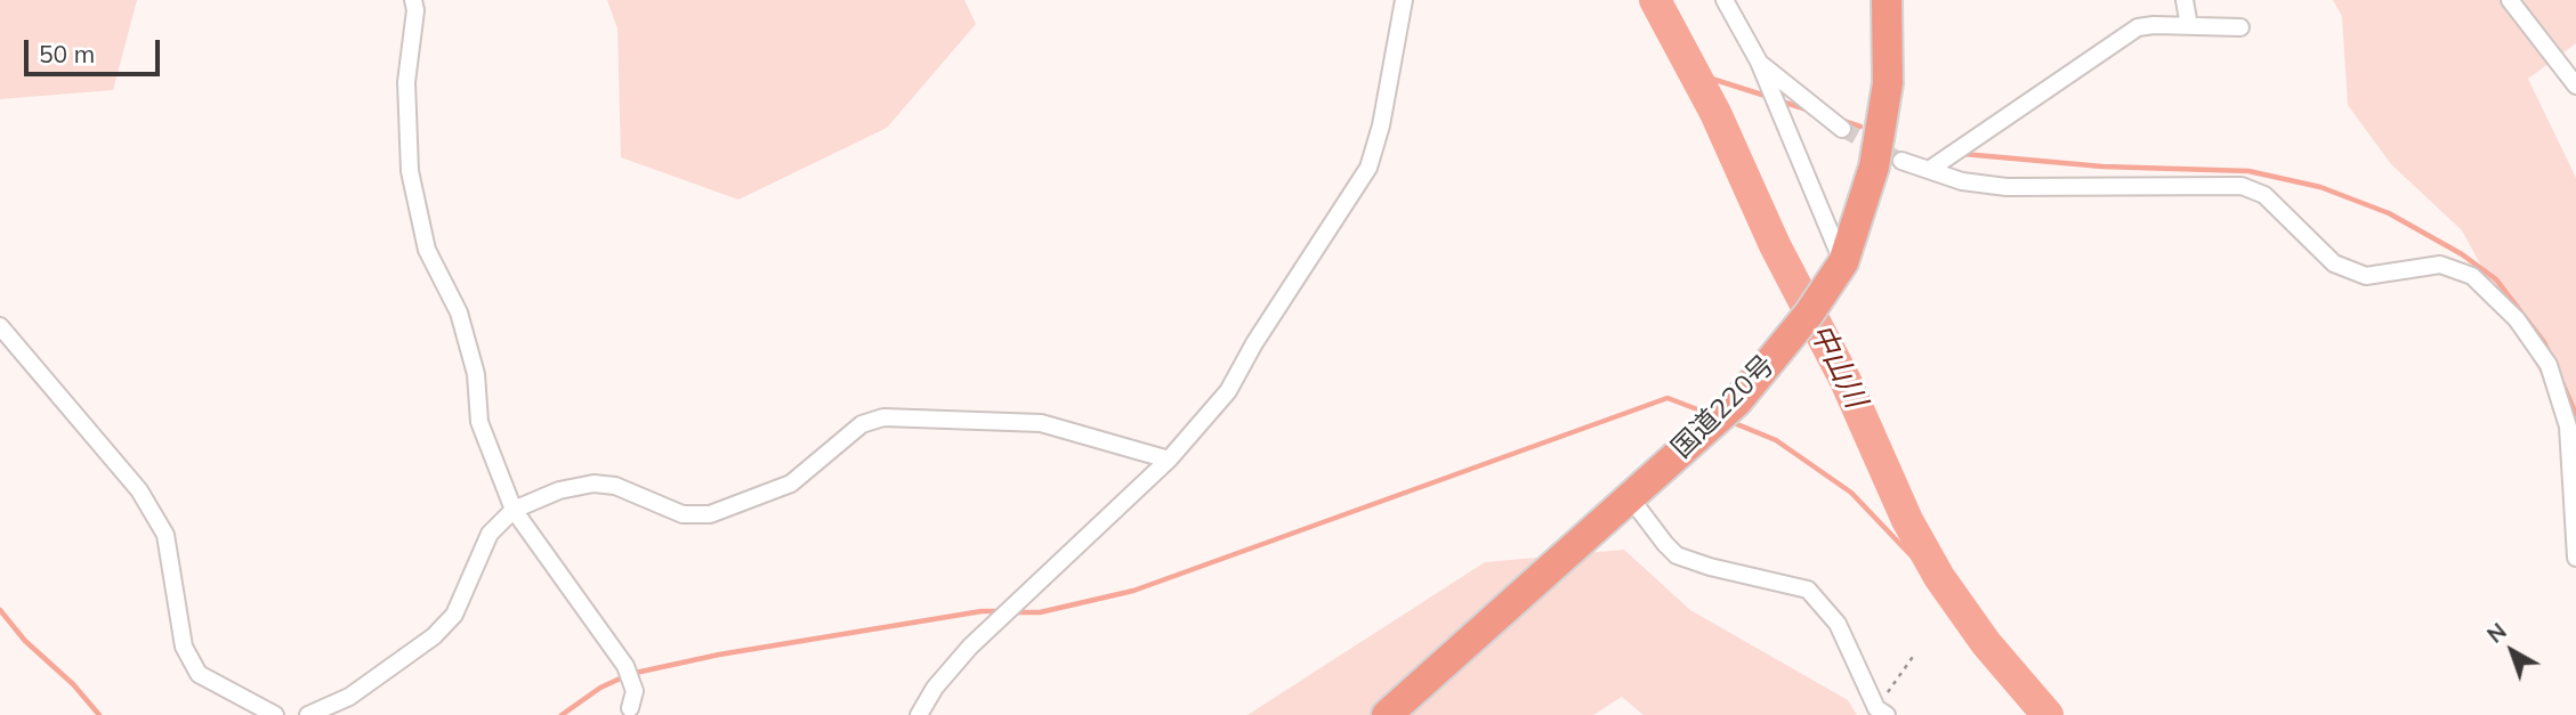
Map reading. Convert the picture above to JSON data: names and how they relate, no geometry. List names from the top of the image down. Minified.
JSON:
{"streets":{"highway":["国道220号"]},"water":["中山川"],"scale_bar":"50 m","north":"top left"}
